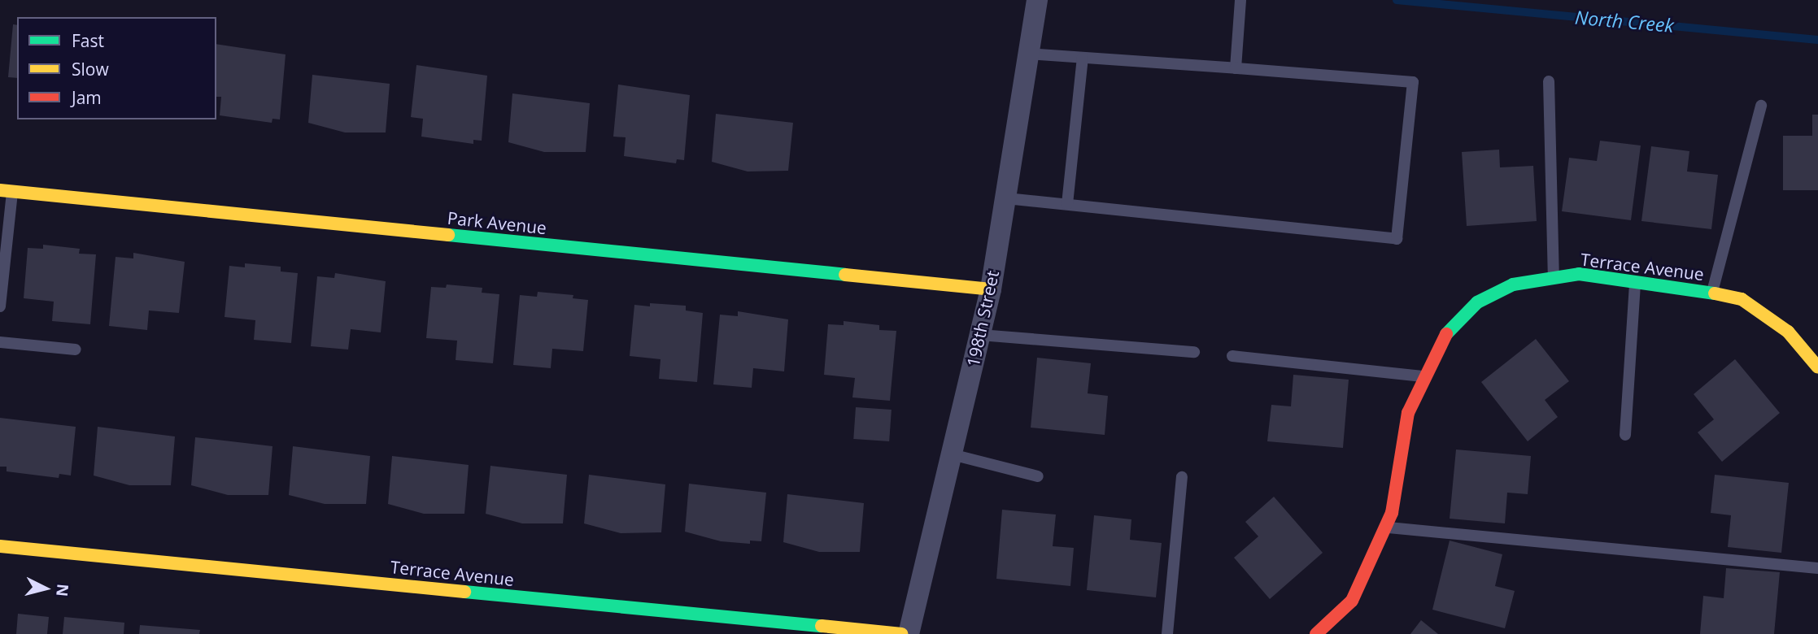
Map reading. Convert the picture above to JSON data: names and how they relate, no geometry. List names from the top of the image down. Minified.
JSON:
{"streets":{"street":["Park Avenue","Terrace Avenue","198th Street"]},"crossings":[["Park Avenue","198th Street"]],"water":["North Creek"],"legend":["Fast","Slow","Jam"],"north":"right"}
